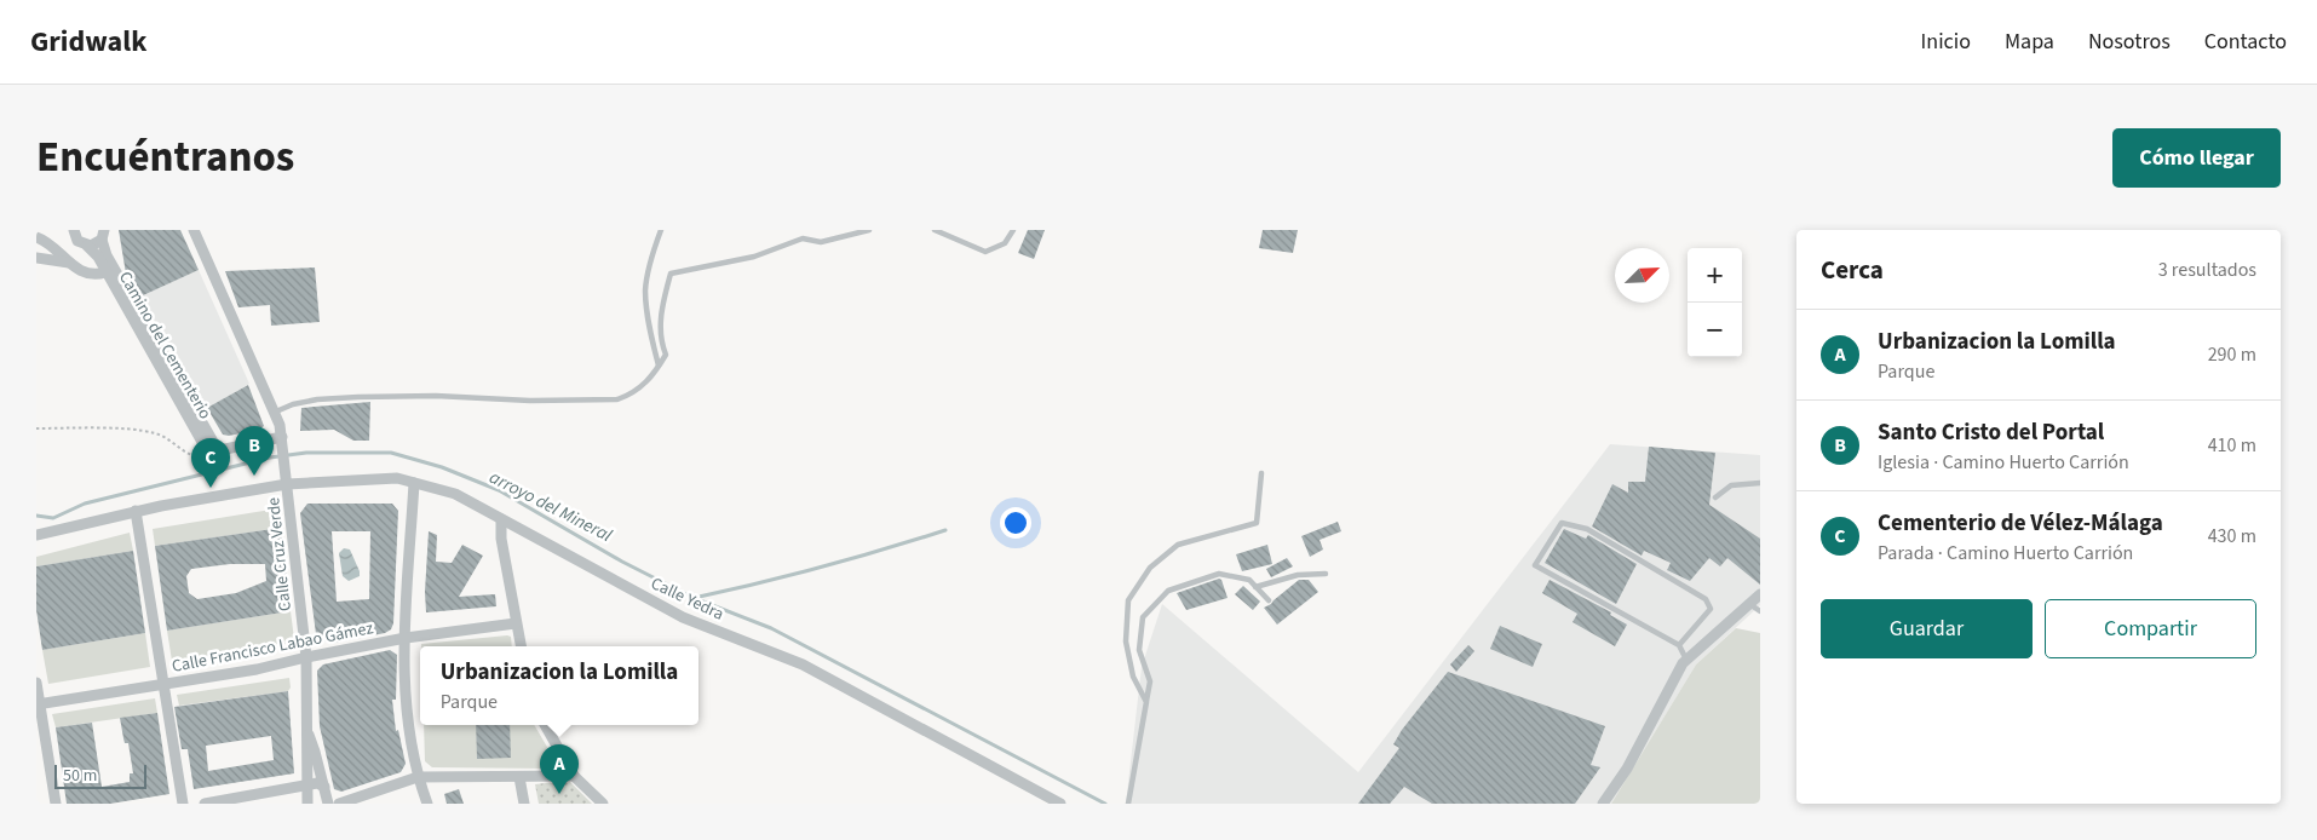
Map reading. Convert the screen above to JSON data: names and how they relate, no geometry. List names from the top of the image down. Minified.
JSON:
{"streets":{"street":["Camino del Cementerio","Calle Cruz Verde","Calle Yedra","Calle Francisco Labao Gámez"]},"crossings":[["Calle Cruz Verde","Calle Yedra"],["Calle Cruz Verde","Calle Francisco Labao Gámez"]],"water":["arroyo del Mineral"],"scale_bar":"50 m","north":"top right","page":{"header":"Gridwalk","nav":["Inicio","Mapa","Nosotros","Contacto"],"title":"Encuéntranos","buttons":["Cómo llegar",["Guardar","Compartir"]],"heading":["Cerca","3 resultados"],"map_buttons":["+","−"],"list":[{"mark":"A","name":"Urbanizacion la Lomilla","note":"Parque","value":"290 m"},{"mark":"B","name":"Santo Cristo del Portal","note":"Iglesia · Camino Huerto Carrión","value":"410 m"},{"mark":"C","name":"Cementerio de Vélez-Málaga","note":"Parada · Camino Huerto Carrión","value":"430 m"}],"pins":["B","C","A"],"popup":["Urbanizacion la Lomilla","Parque"],"scale":"50 m"}}
